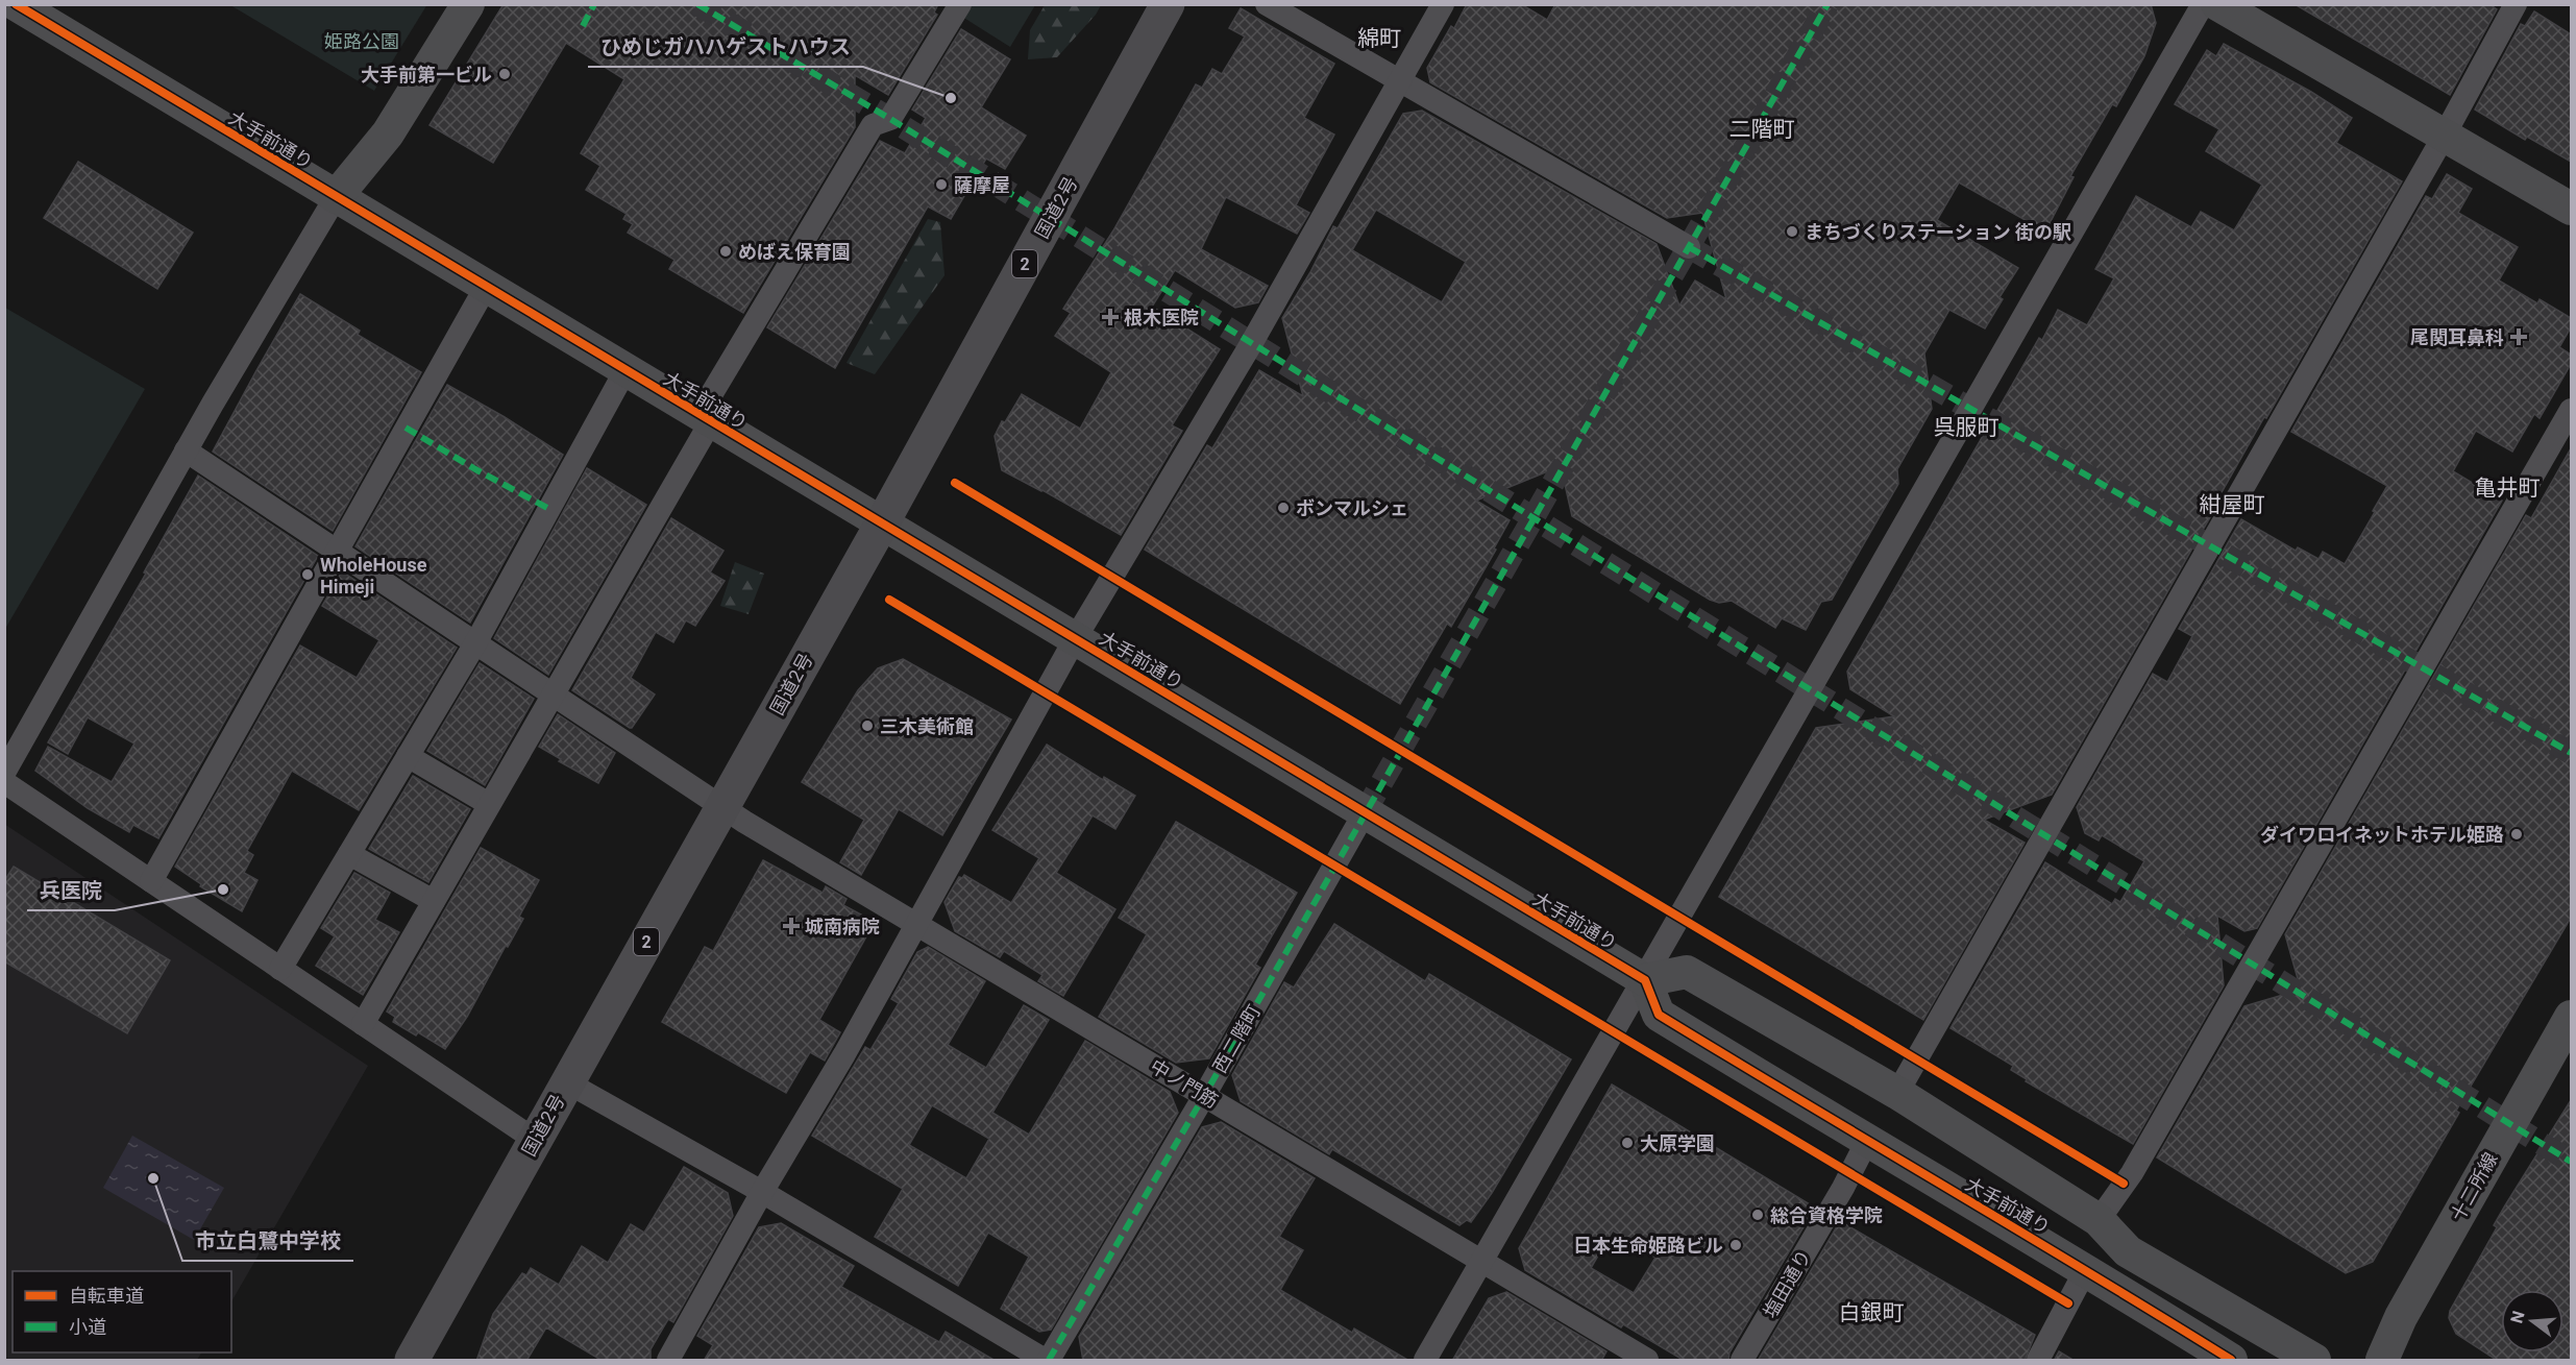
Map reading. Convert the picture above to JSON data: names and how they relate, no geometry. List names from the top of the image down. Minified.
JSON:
{"streets":{"highway":["国道2号","2"],"street":["大手前通り","西二階町","中ノ門筋","十二所線","塩田通り"]},"crossings":[["大手前通り","国道2号"],["大手前通り","西二階町"],["大手前通り","塩田通り"],["国道2号","中ノ門筋"],["西二階町","中ノ門筋"]],"districts":["綿町","二階町","呉服町","亀井町","紺屋町","白銀町"],"parks":["姫路公園"],"places":{"other":["大手前第一ビル","ひめじガハハゲストハウス","薩摩屋","まちづくりステーション 街の駅","めばえ保育園","ボンマルシェ","WholeHouse Himeji","三木美術館","ダイワロイネットホテル姫路","兵医院","大原学園","市立白鷺中学校","総合資格学院","日本生命姫路ビル"],"health":["根木医院","尾関耳鼻科","城南病院"]},"legend":["自転車道","小道"],"north":"left"}
